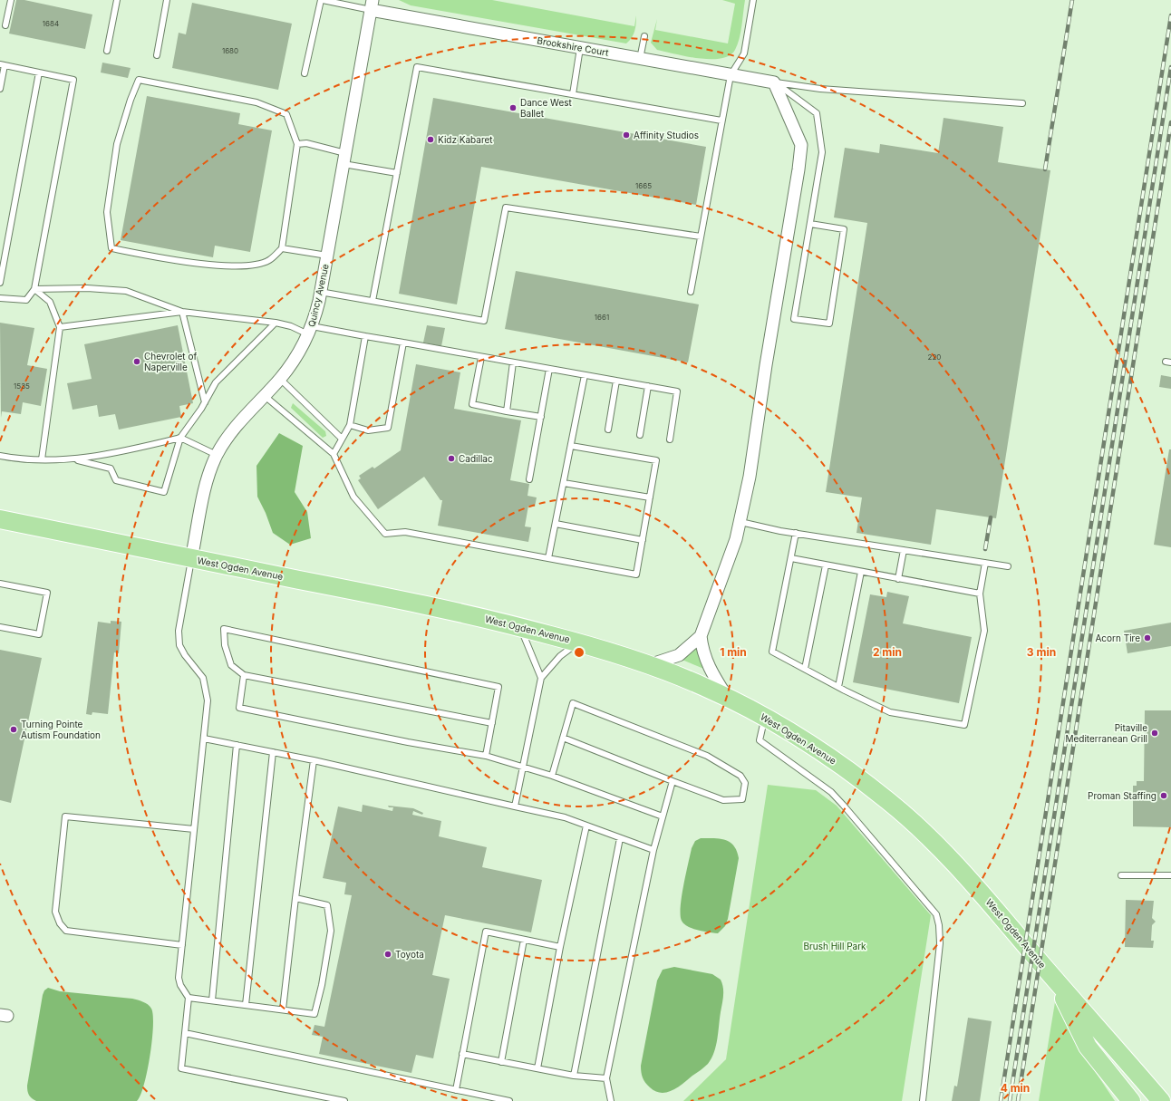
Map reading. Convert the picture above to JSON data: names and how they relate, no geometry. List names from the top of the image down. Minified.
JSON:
{"streets":{"main road":["West Ogden Avenue"],"street":["Brookshire Court","Quincy Avenue"]},"crossings":[["Brookshire Court","Quincy Avenue"],["Quincy Avenue","West Ogden Avenue"]],"parks":["Brush Hill Park"],"places":["Dance West Ballet","Affinity Studios","Kidz Kabaret","Chevrolet of Naperville","Cadillac","Acorn Tire","Turning Pointe Autism Foundation","Pitaville Mediterranean Grill","Proman Staffing","Toyota"],"house_numbers":["1684","1680","1665","1661","220","1535"],"rings":["1 min","2 min","3 min","4 min"]}
